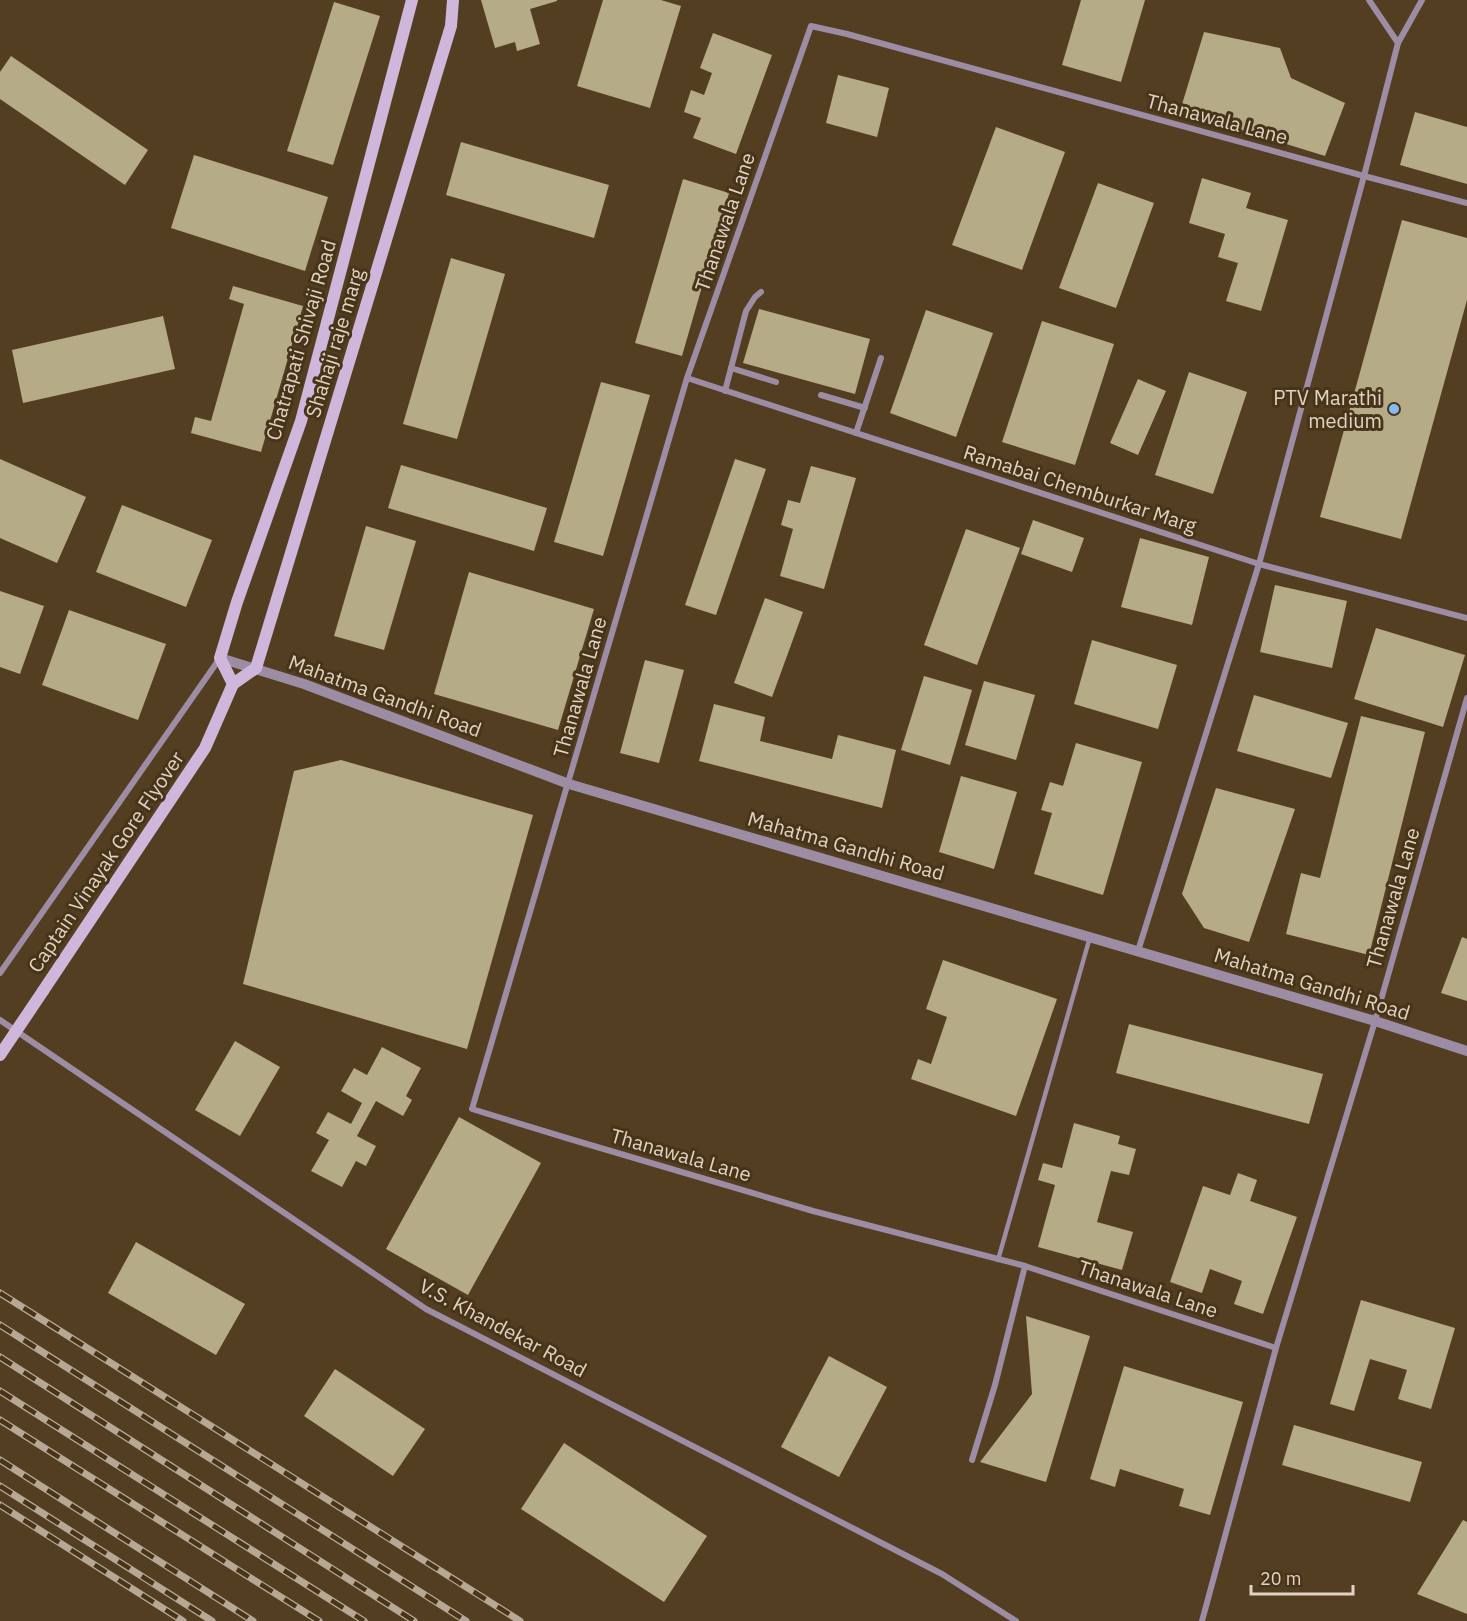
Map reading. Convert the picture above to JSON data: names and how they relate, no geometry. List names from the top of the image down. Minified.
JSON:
{"streets":{"main road":["Chatrapati Shivaji Road","Shahaji raje marg","Captain Vinayak Gore Flyover"],"street":["Thanawala Lane","Ramabai Chemburkar Marg","Mahatma Gandhi Road","V.S. Khandekar Road"]},"crossings":[["Thanawala Lane","Ramabai Chemburkar Marg"],["Thanawala Lane","Mahatma Gandhi Road"],["Chatrapati Shivaji Road","Mahatma Gandhi Road"],["Shahaji raje marg","Mahatma Gandhi Road"]],"places":["PTV Marathi medium"],"scale_bar":"20 m"}
